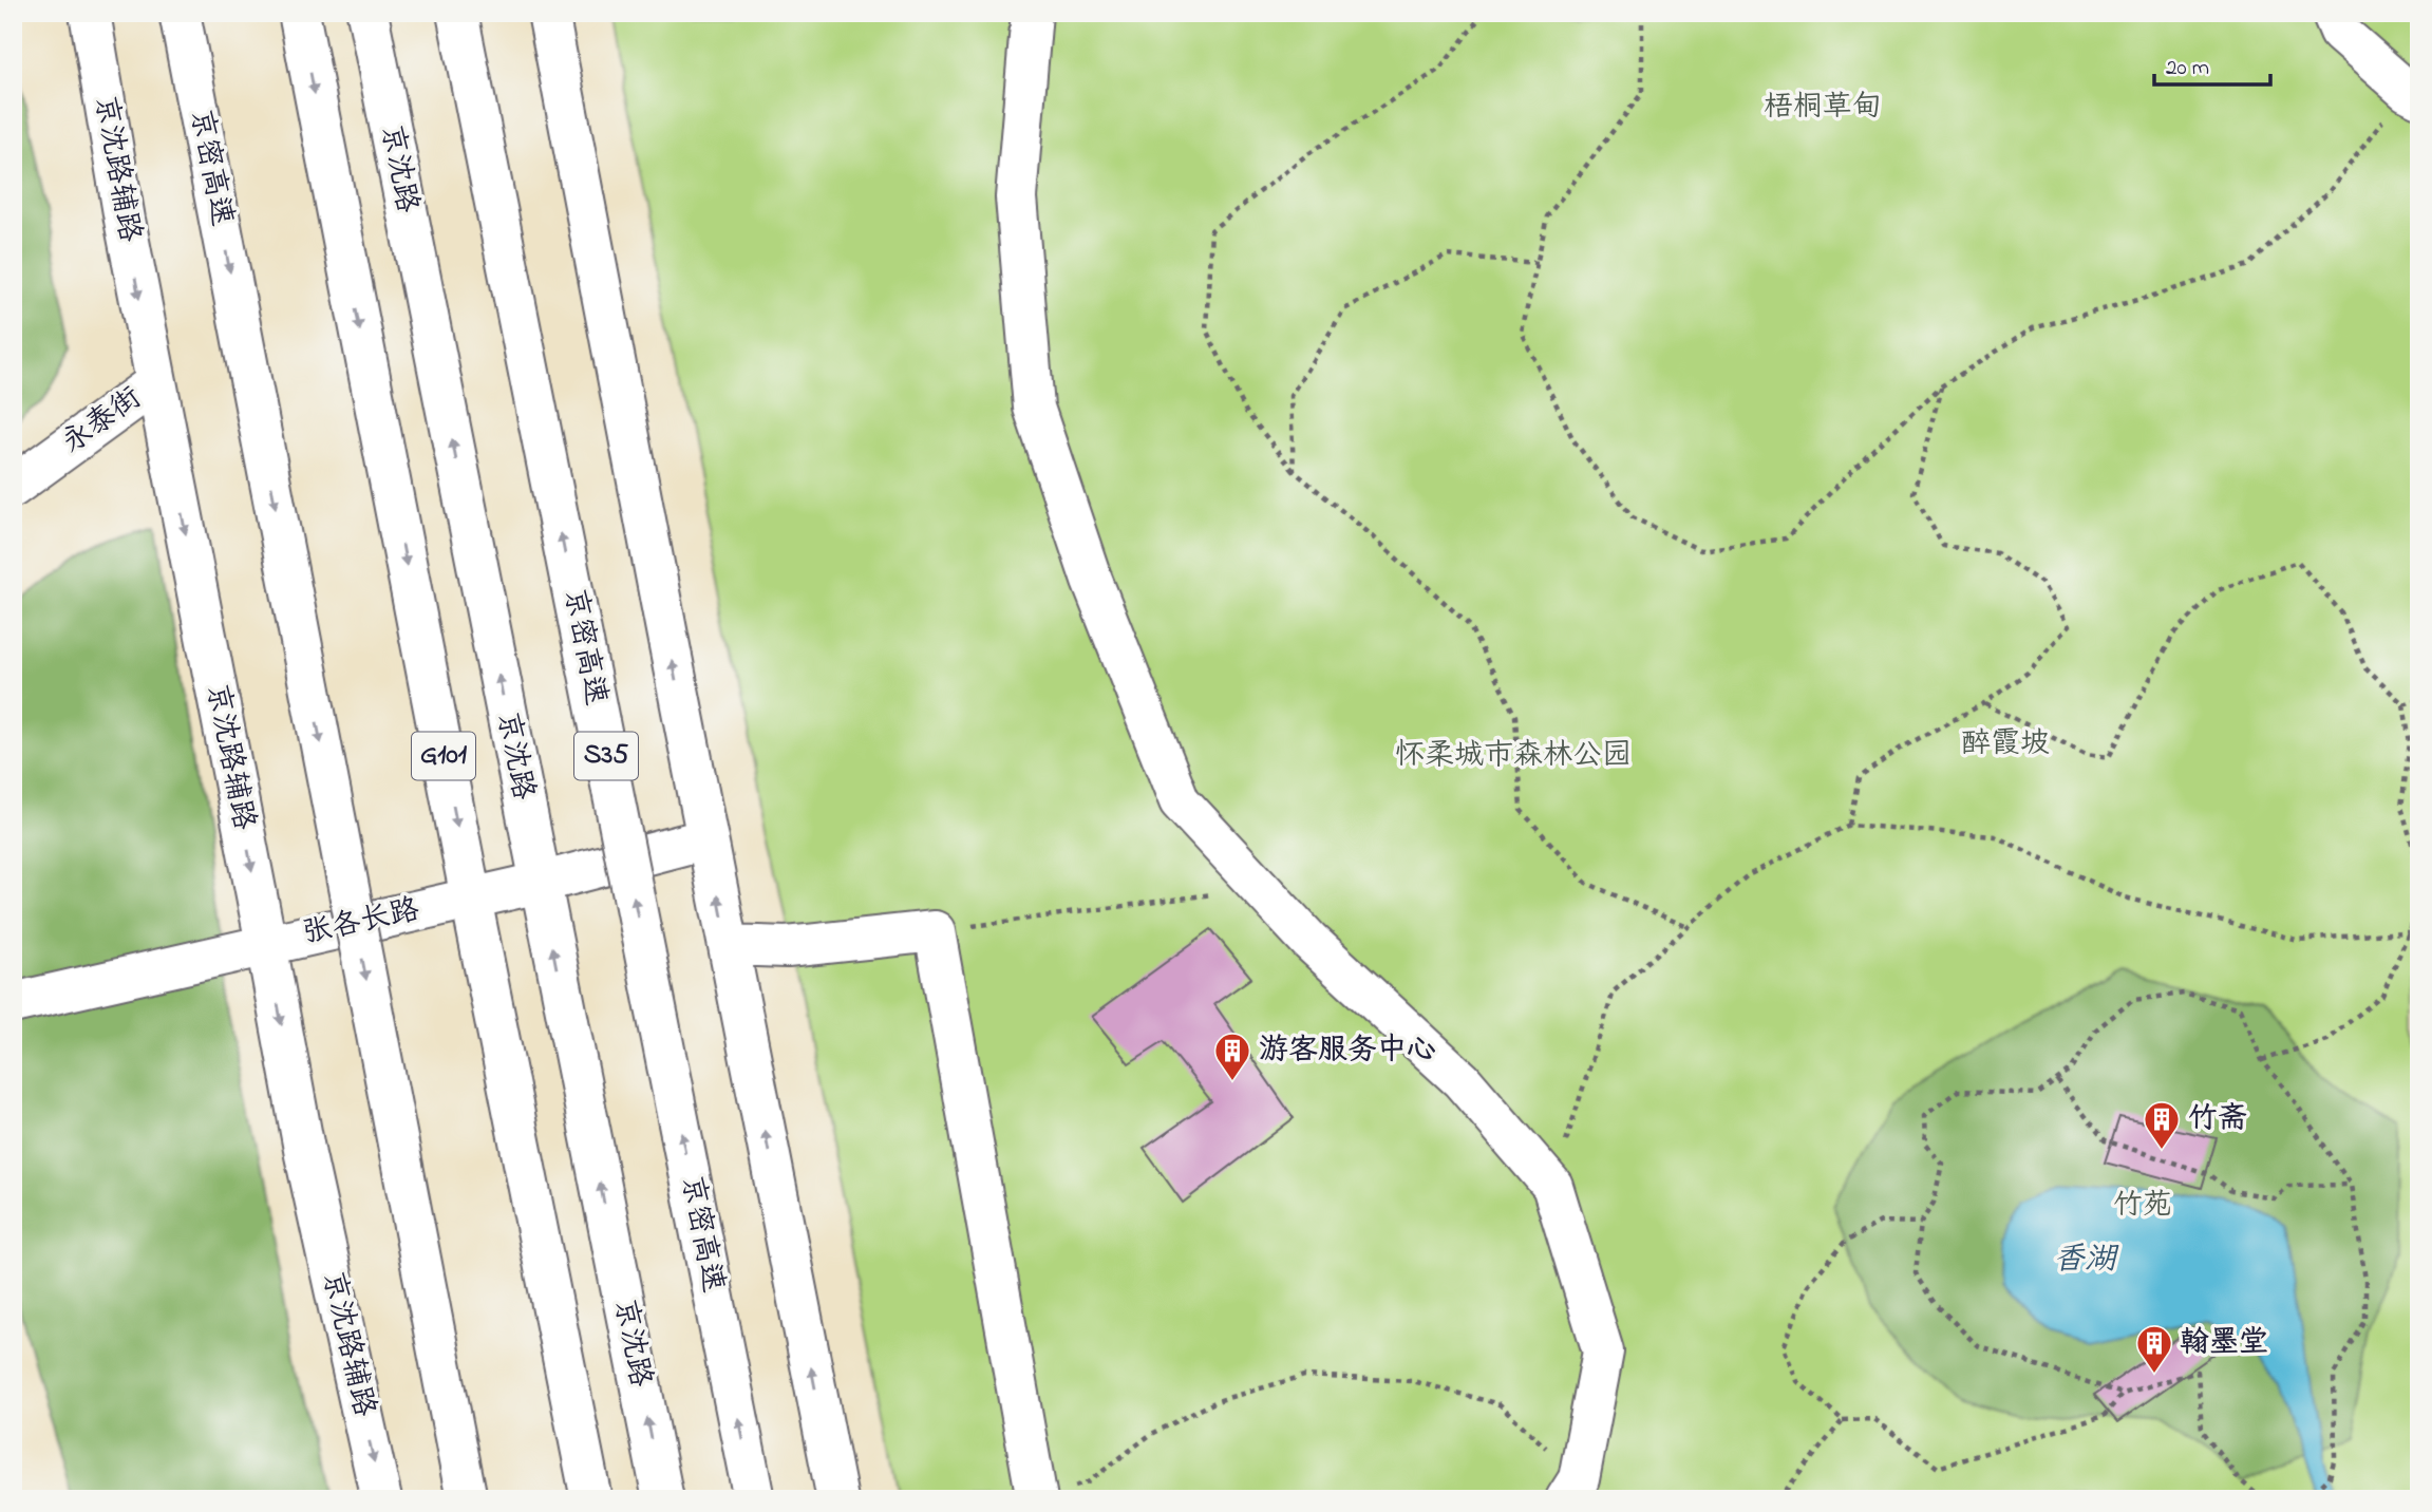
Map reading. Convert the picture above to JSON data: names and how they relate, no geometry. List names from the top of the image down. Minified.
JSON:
{"streets":{"main road":["京密高速","京沈路辅路","京沈路","永泰街","G101","S35","张各长路"]},"crossings":[["京沈路辅路","永泰街"],["京沈路辅路","张各长路"],["京沈路","张各长路"],["G101","张各长路"]],"water":["香湖"],"parks":["梧桐草甸","醉霞坡","怀柔城市森林公园","竹苑"],"places":{"building":["游客服务中心","竹斋","翰墨堂"]},"scale_bar":"20 m"}
